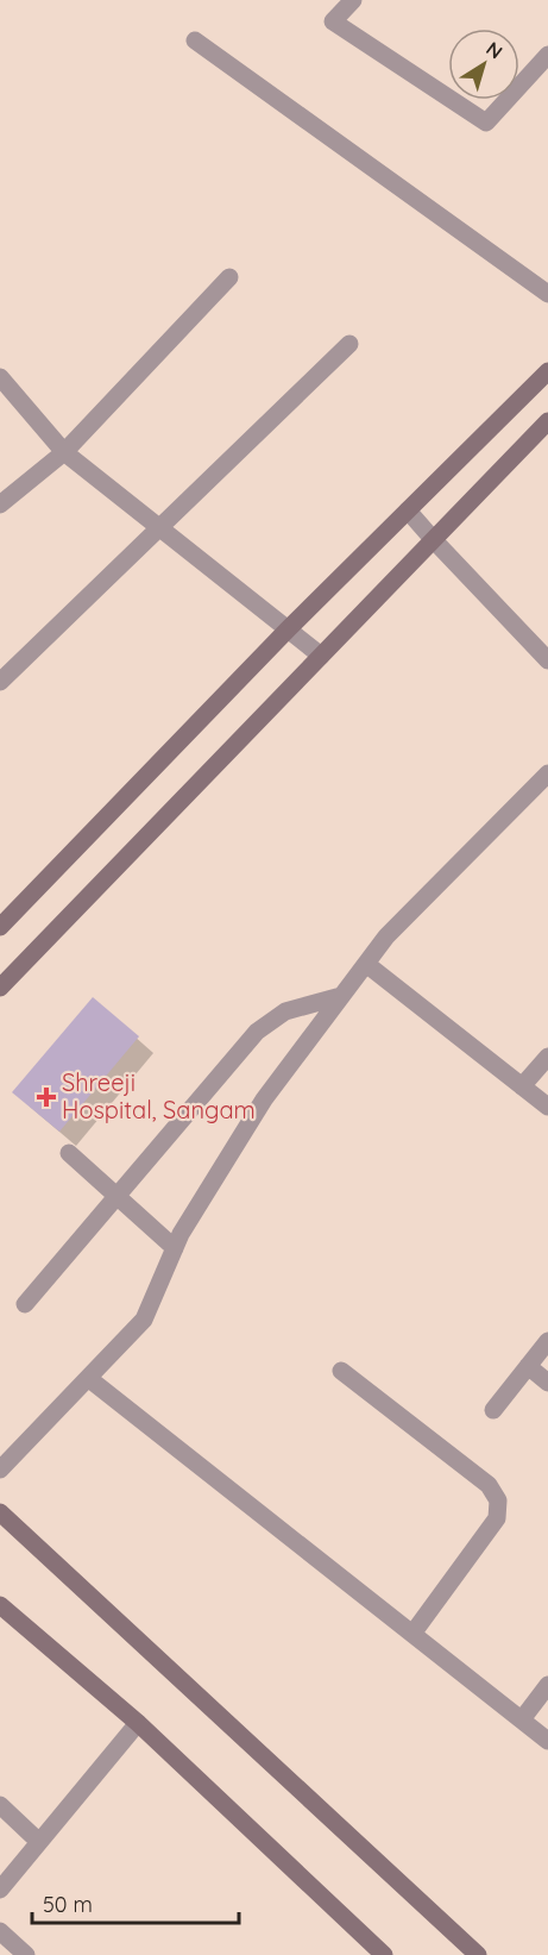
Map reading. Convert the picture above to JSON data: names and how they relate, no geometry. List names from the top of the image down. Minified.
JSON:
{"places":{"health":["Shreeji Hospital, Sangam"]},"scale_bar":"50 m","north":"top right"}
